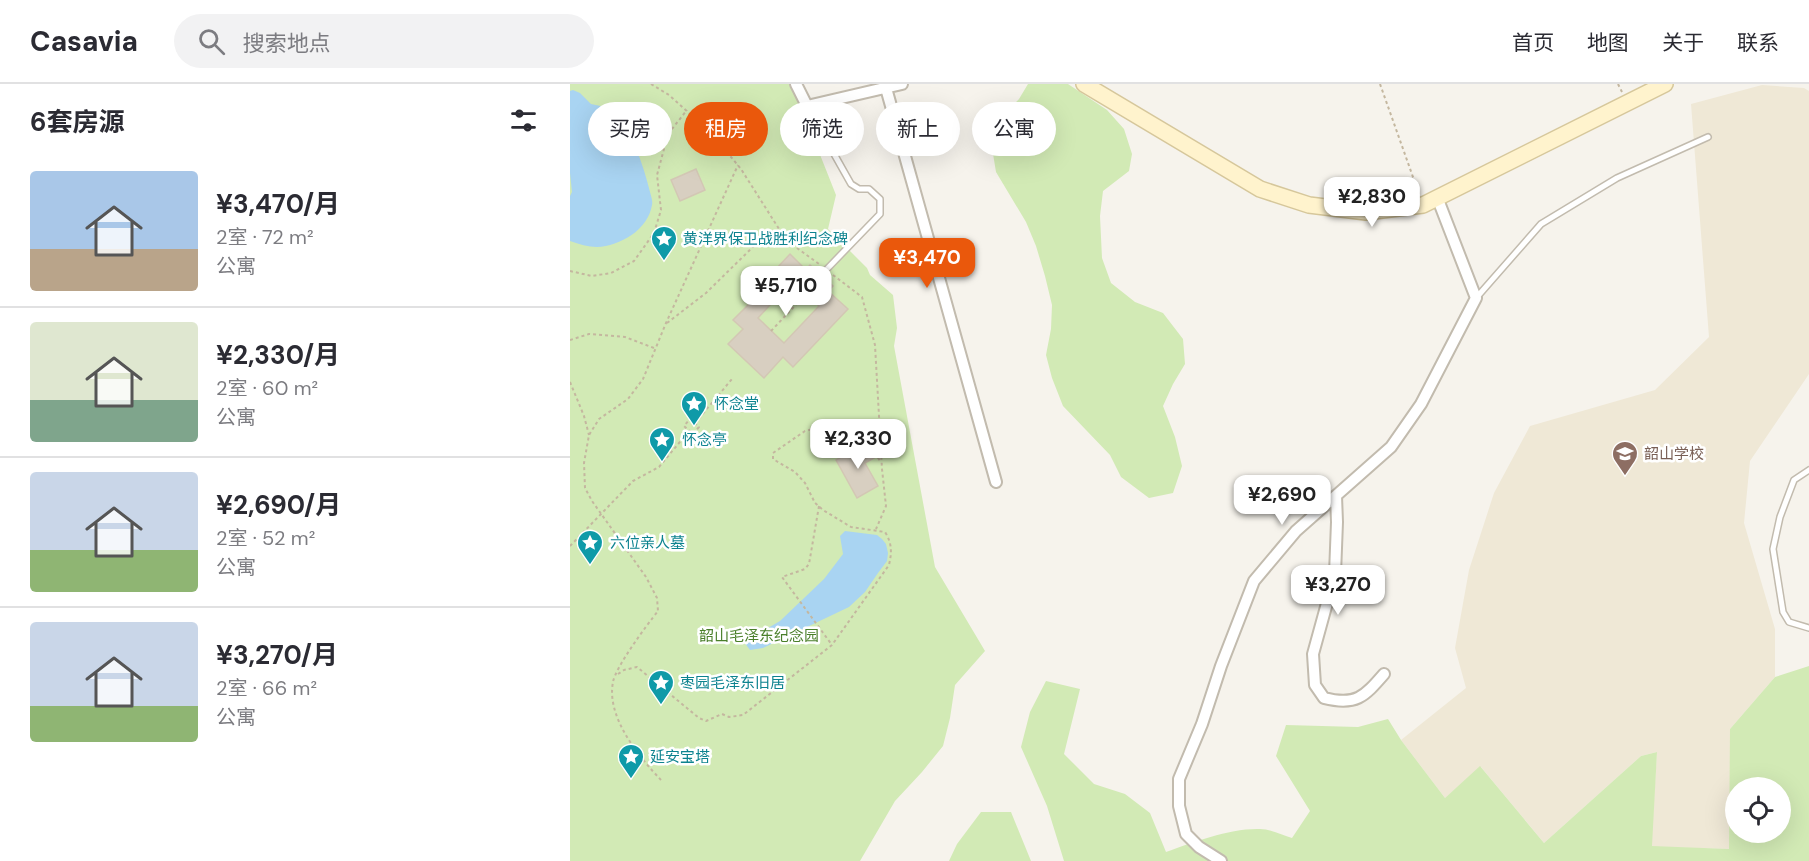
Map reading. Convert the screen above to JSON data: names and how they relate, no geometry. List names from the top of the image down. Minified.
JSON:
{"parks":["韶山毛泽东纪念园"],"places":{"place":["黄洋界保卫战胜利纪念碑","怀念堂","怀念亭","六位亲人墓","枣园毛泽东旧居","延安宝塔"],"school or university":["韶山学校"]},"page":{"header":"Casavia","search":"搜索地点","nav":["首页","地图","关于","联系"],"heading":"6套房源","chip":["买房","租房","筛选","新上","公寓"],"list":[{"name":"¥3,470/月","note":"2室 · 72 m² · 公寓"},{"name":"¥2,330/月","note":"2室 · 60 m² · 公寓"},{"name":"¥2,690/月","note":"2室 · 52 m² · 公寓"},{"name":"¥3,270/月","note":"2室 · 66 m² · 公寓"}],"price":["¥2,830","¥3,470","¥5,710","¥2,330","¥2,690","¥3,270"]}}
